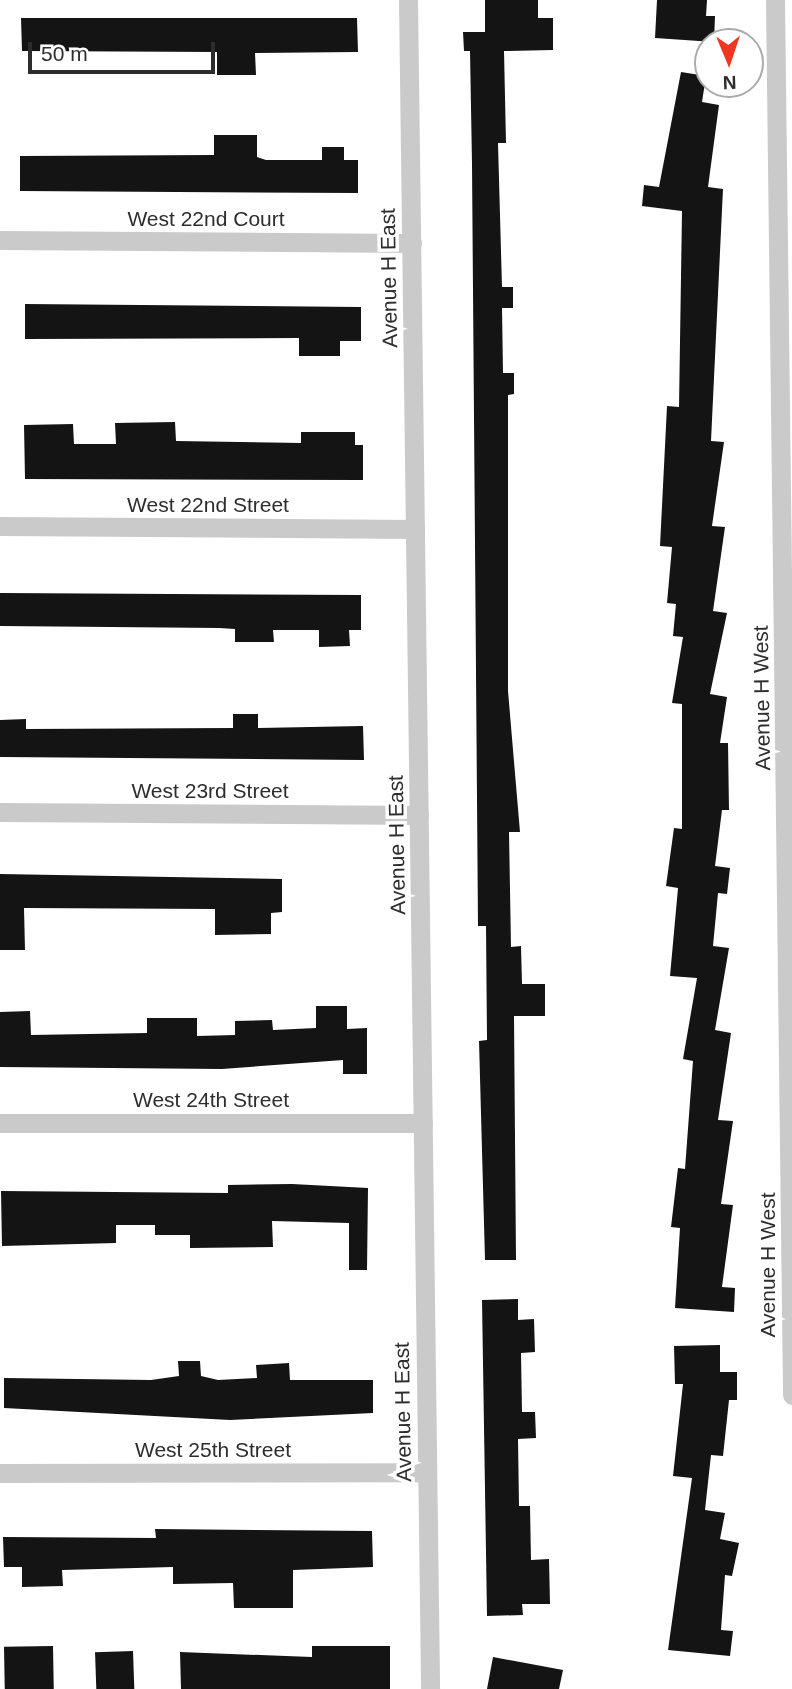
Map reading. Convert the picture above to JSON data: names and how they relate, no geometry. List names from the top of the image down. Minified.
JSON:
{"streets":{"street":["West 22nd Court","Avenue H East","West 22nd Street","Avenue H West","West 23rd Street","West 24th Street","West 25th Street"]},"crossings":[["West 22nd Court","Avenue H East"],["Avenue H East","West 22nd Street"],["Avenue H East","West 23rd Street"],["Avenue H East","West 24th Street"],["Avenue H East","West 25th Street"]],"scale_bar":"50 m","north":"bottom"}
